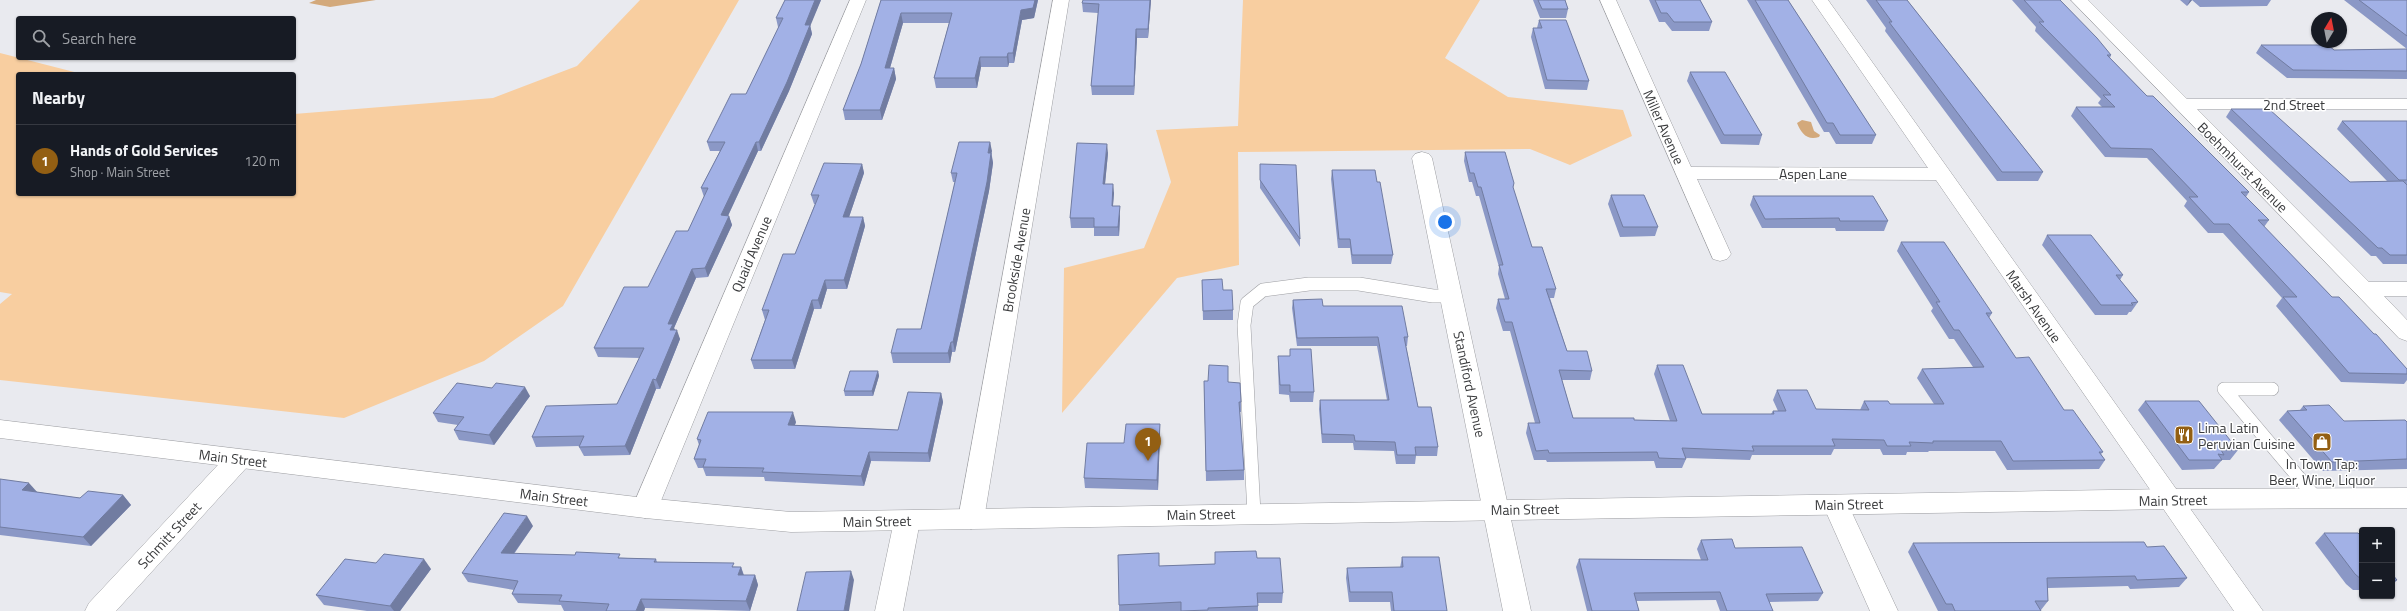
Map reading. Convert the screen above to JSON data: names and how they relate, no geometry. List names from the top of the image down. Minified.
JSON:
{"streets":{"street":["2nd Street","Miller Avenue","Boehmhurst Avenue","Aspen Lane","Quaid Avenue","Brookside Avenue","Marsh Avenue","Standiford Avenue","Main Street","Schmitt Street"]},"crossings":[["2nd Street","Boehmhurst Avenue"],["Miller Avenue","Aspen Lane"],["Aspen Lane","Marsh Avenue"],["Quaid Avenue","Main Street"],["Brookside Avenue","Main Street"],["Marsh Avenue","Main Street"],["Standiford Avenue","Main Street"],["Main Street","Schmitt Street"]],"places":{"restaurant":["Lima Latin Peruvian Cuisine"],"shop":["In Town Tap: Beer, Wine, Liquor"]},"north":"top","page":{"search":"Search here","heading":"Nearby","list":[{"mark":"1","name":"Hands of Gold Services","note":"Shop · Main Street","value":"120 m"}],"pins":"1","map_buttons":["+","−"]}}
